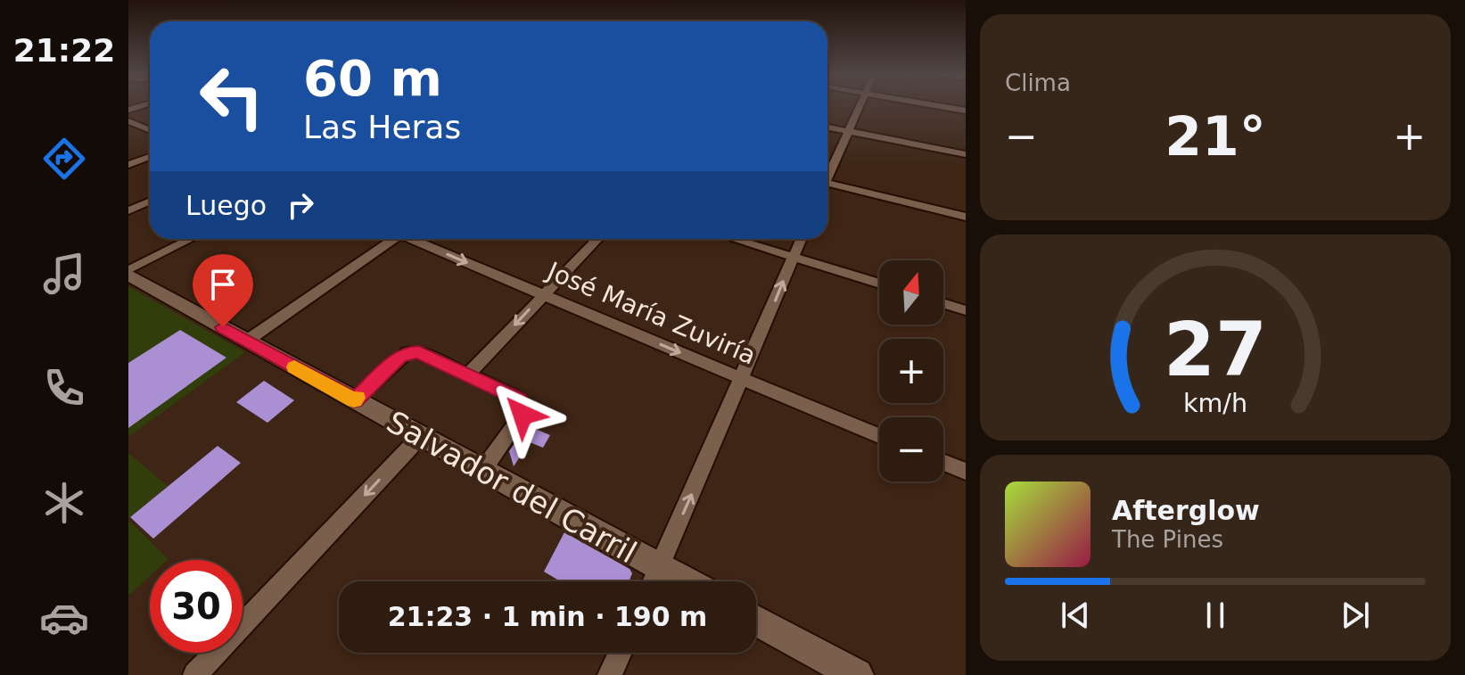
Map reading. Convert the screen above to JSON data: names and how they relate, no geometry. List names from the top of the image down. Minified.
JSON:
{"streets":{"main road":["Salvador del Carril"],"street":["José María Zuviría"]},"one_way":["José María Zuviría"],"north":"top","page":{"tabs":"21:22","tile":"Clima","turn":["60 m","Las Heras"],"heat":["−","21°","+"],"then":"Luego","map_buttons":["+","−"],"song":["Afterglow","The Pines"],"limit":"30","trip":"21:23 · 1 min · 190 m","gauge":["27","km/h"]}}
